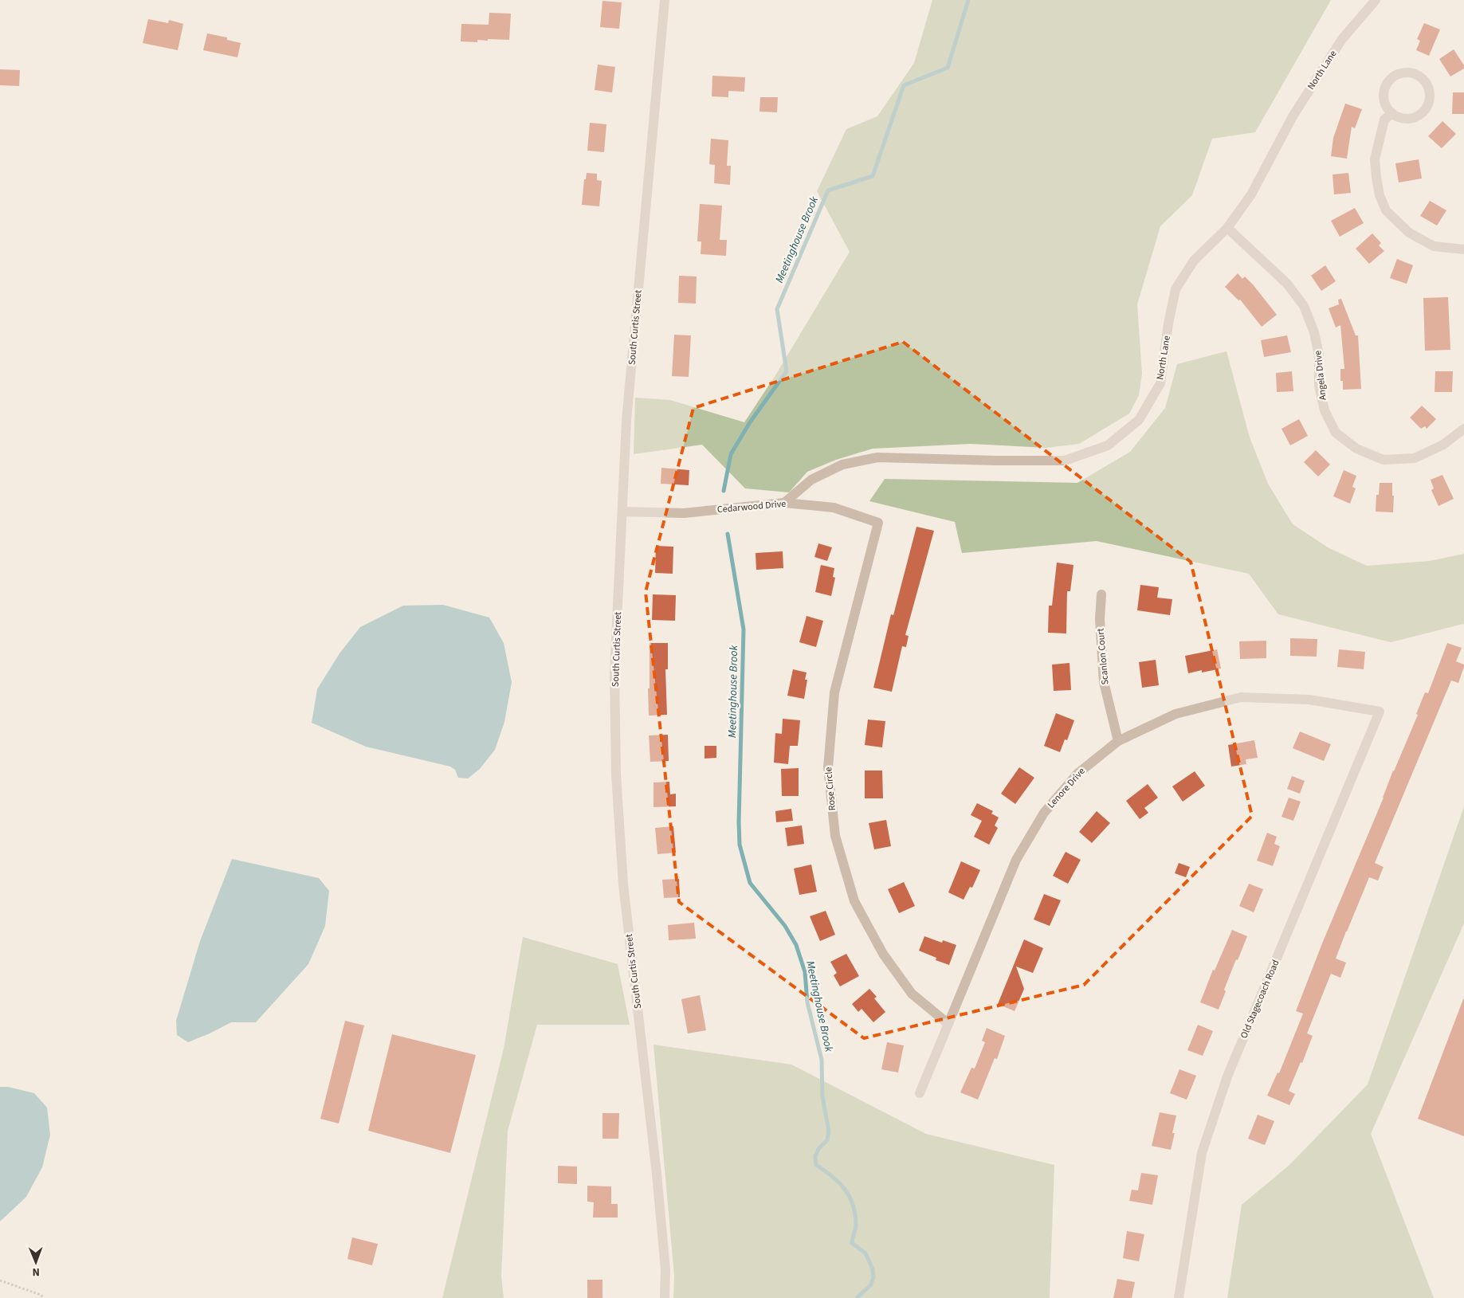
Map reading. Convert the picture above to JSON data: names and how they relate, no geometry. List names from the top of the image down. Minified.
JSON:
{"streets":{"street":["North Lane","South Curtis Street","Angela Drive","Cedarwood Drive","Scanlon Court","Lenore Drive","Rose Circle","Old Stagecoach Road"]},"crossings":[["North Lane","Angela Drive"],["North Lane","Cedarwood Drive"],["South Curtis Street","Cedarwood Drive"],["Cedarwood Drive","Rose Circle"],["Scanlon Court","Lenore Drive"],["Lenore Drive","Rose Circle"],["Lenore Drive","Old Stagecoach Road"]],"water":["Meetinghouse Brook"],"north":"bottom"}
